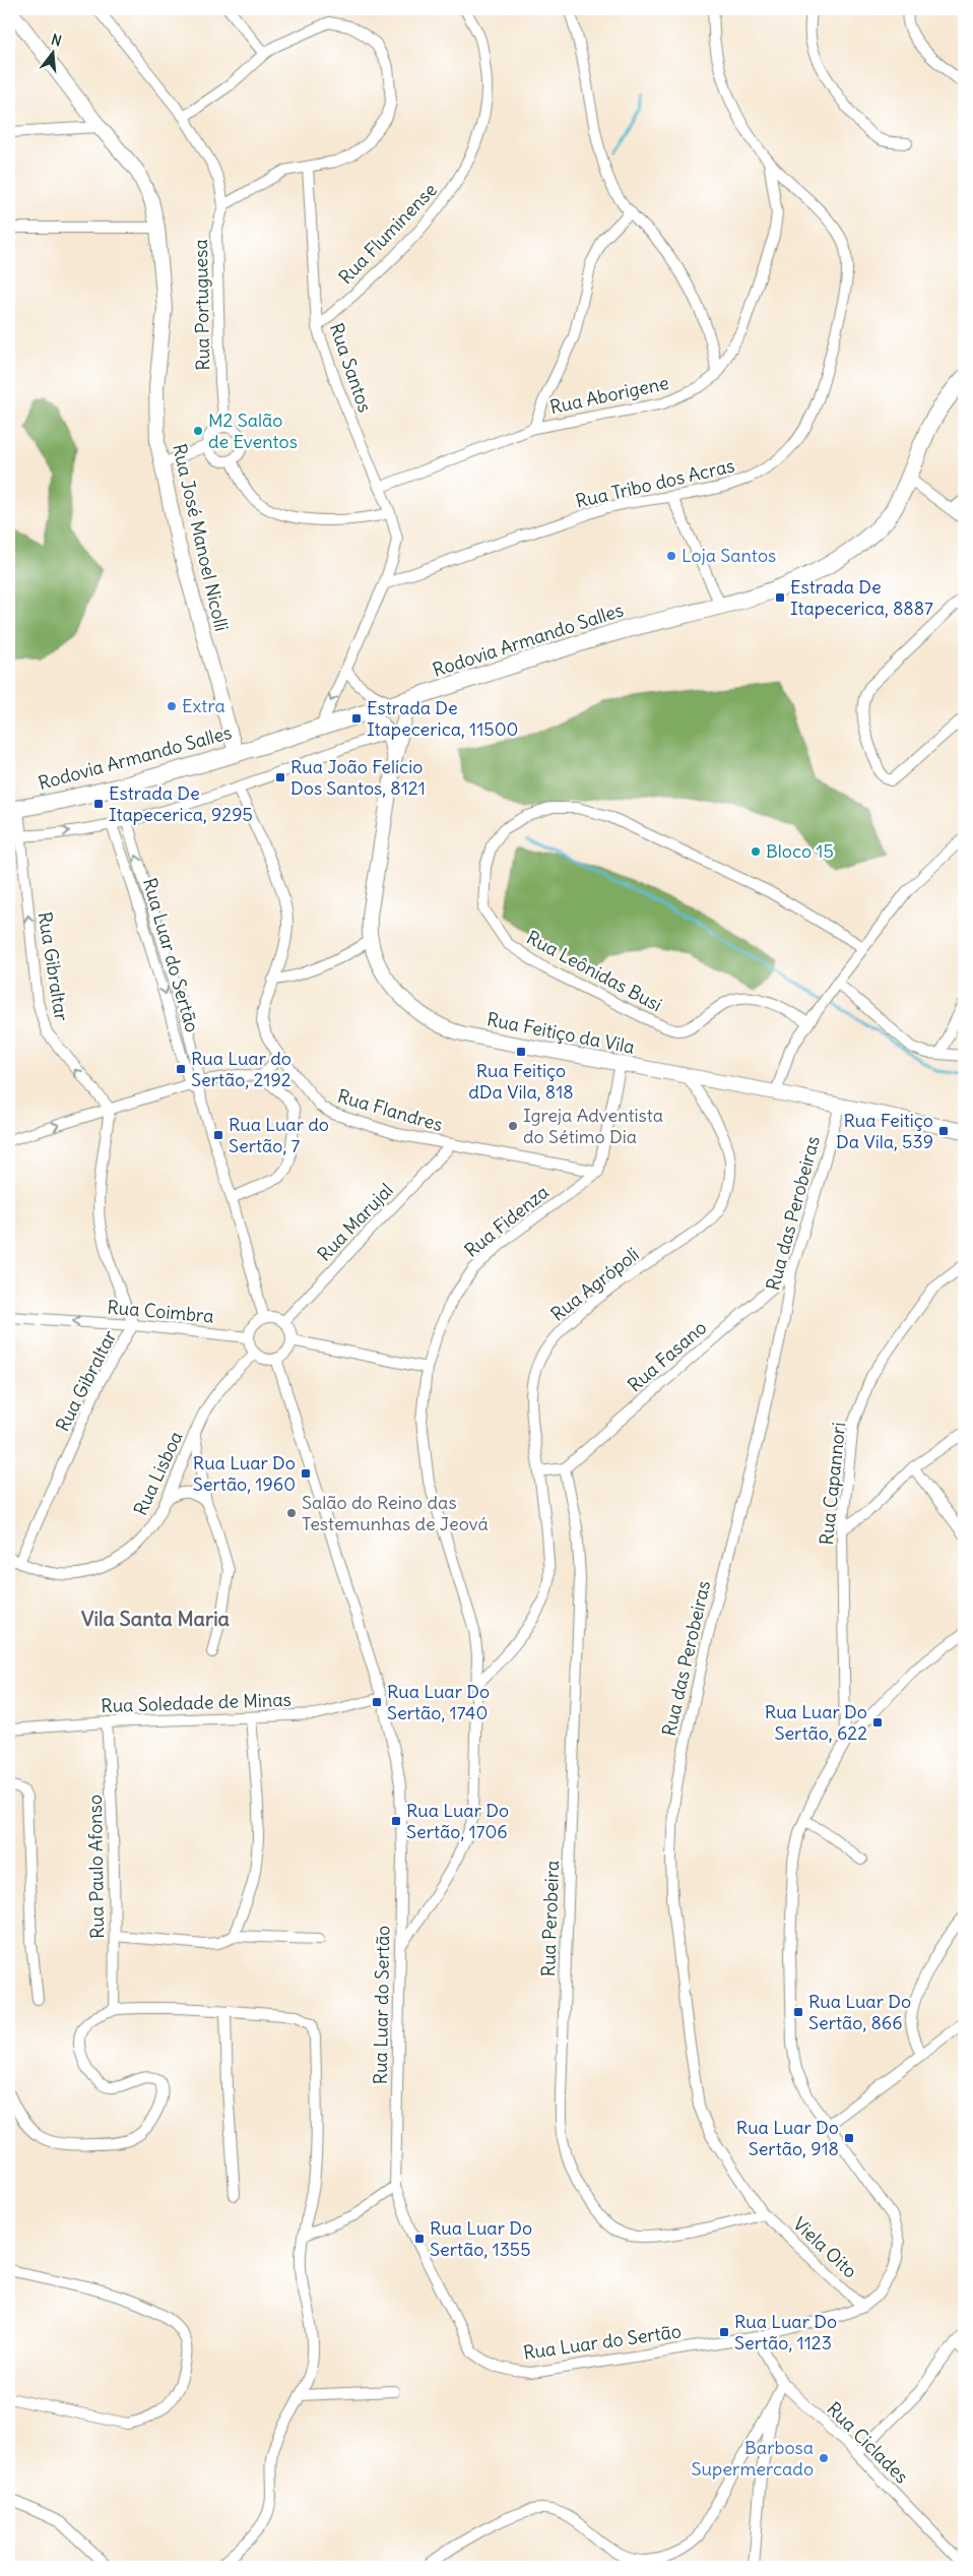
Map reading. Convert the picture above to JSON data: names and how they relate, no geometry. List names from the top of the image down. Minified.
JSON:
{"streets":{"main road":["Rodovia Armando Salles"],"street":["Rua Fluminense","Rua Portuguesa","Rua Santos","Rua Aborigene","Rua Tribo dos Acras","Rua José Manoel Nicolli","Rua Luar do Sertão","Rua Gibraltar","Rua Leônidas Busi","Rua Feitiço da Vila","Rua Flandres","Rua das Perobeiras","Rua Fidenza","Rua Marujal","Rua Agrópoli","Rua Coimbra","Rua Fasano","Rua Lisboa","Rua Capannori","Rua Soledade de Minas","Rua Paulo Afonso","Rua Perobeira","Viela Oito","Rua Ciclades"]},"crossings":[["Rua Fluminense","Rua Santos"],["Rua Santos","Rua Aborigene"],["Rua Santos","Rua Tribo dos Acras"],["Rua Santos","Rodovia Armando Salles"],["Rua Aborigene","Rua Tribo dos Acras"],["Rua José Manoel Nicolli","Rodovia Armando Salles"],["Rodovia Armando Salles","Rua Gibraltar"],["Rodovia Armando Salles","Rua Feitiço da Vila"],["Rua Luar do Sertão","Rua Fidenza"],["Rua Luar do Sertão","Rua Marujal"],["Rua Luar do Sertão","Rua Coimbra"],["Rua Luar do Sertão","Rua Lisboa"],["Rua Luar do Sertão","Rua Capannori"],["Rua Luar do Sertão","Rua Soledade de Minas"],["Rua Luar do Sertão","Viela Oito"],["Rua Luar do Sertão","Rua Ciclades"],["Rua Gibraltar","Rua Coimbra"],["Rua Gibraltar","Rua Lisboa"],["Rua Feitiço da Vila","Rua das Perobeiras"],["Rua Feitiço da Vila","Rua Agrópoli"],["Rua Flandres","Rua Fidenza"],["Rua Flandres","Rua Marujal"],["Rua das Perobeiras","Rua Fasano"],["Rua das Perobeiras","Rua Perobeira"],["Rua das Perobeiras","Viela Oito"],["Rua Fidenza","Rua Agrópoli"],["Rua Marujal","Rua Coimbra"],["Rua Marujal","Rua Lisboa"],["Rua Coimbra","Rua Lisboa"],["Rua Fasano","Rua Perobeira"],["Rua Soledade de Minas","Rua Paulo Afonso"],["Rua Perobeira","Viela Oito"]],"one_way":["Rua Gibraltar","Rua Coimbra"],"districts":["Vila Santa Maria"],"places":{"other":["M2 Salão de Eventos","Loja Santos","Extra","Bloco 15","Igreja Adventista do Sétimo Dia","Salão do Reino das Testemunhas de Jeová","Barbosa Supermercado"],"transit":["Estrada De Itapecerica, 8887","Estrada De Itapecerica, 11500","Rua João Felício Dos Santos, 8121","Estrada De Itapecerica, 9295","Rua Feitiço dDa Vila, 818","Rua Luar do Sertão, 2192","Rua Feitiço Da Vila, 539","Rua Luar do Sertão, 7","Rua Luar Do Sertão, 1960","Rua Luar Do Sertão, 1740","Rua Luar Do Sertão, 622","Rua Luar Do Sertão, 1706","Rua Luar Do Sertão, 866","Rua Luar Do Sertão, 918","Rua Luar Do Sertão, 1355","Rua Luar Do Sertão, 1123"]},"north":"top"}
